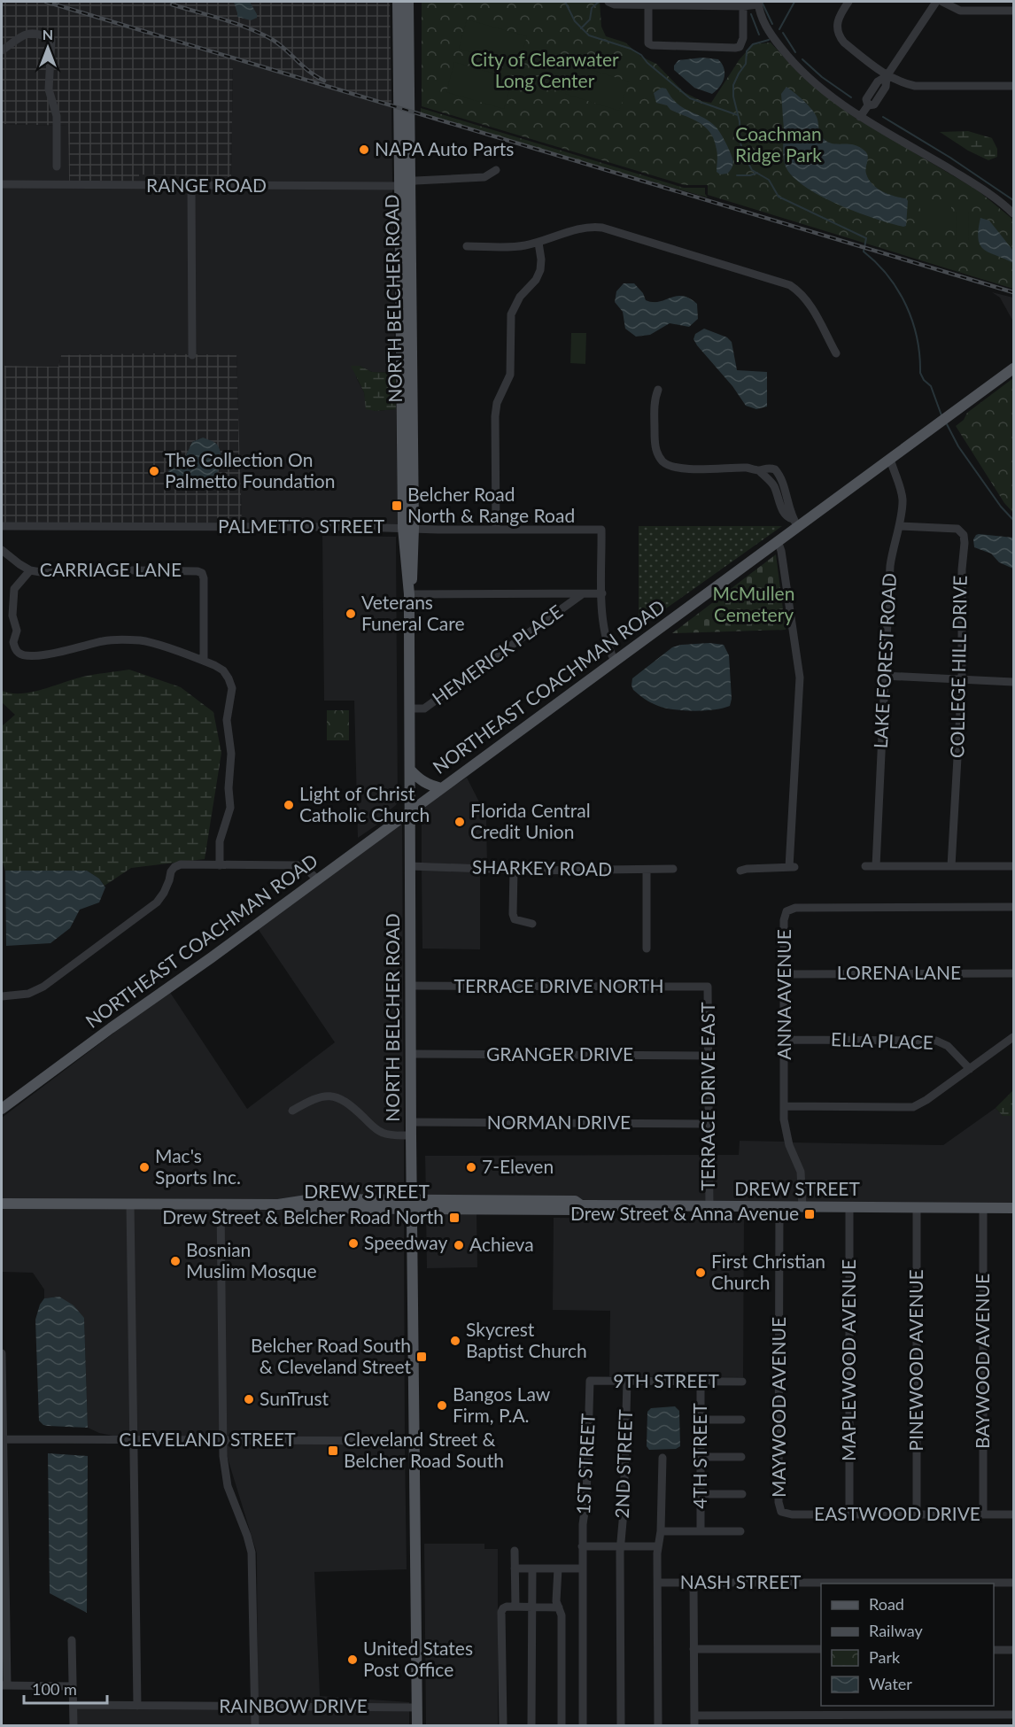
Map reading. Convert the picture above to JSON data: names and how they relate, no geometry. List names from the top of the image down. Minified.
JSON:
{"streets":{"main road":["NORTH BELCHER ROAD","NORTHEAST COACHMAN ROAD","DREW STREET"],"street":["RANGE ROAD","PALMETTO STREET","CARRIAGE LANE","HEMERICK PLACE","LAKE FOREST ROAD","COLLEGE HILL DRIVE","SHARKEY ROAD","LORENA LANE","TERRACE DRIVE NORTH","ANNA AVENUE","ELLA PLACE","GRANGER DRIVE","TERRACE DRIVE EAST","NORMAN DRIVE","MAPLEWOOD AVENUE","PINEWOOD AVENUE","BAYWOOD AVENUE","9TH STREET","MAYWOOD AVENUE","CLEVELAND STREET","4TH STREET","1ST STREET","2ND STREET","EASTWOOD DRIVE","NASH STREET","RAINBOW DRIVE"]},"crossings":[["RANGE ROAD","NORTH BELCHER ROAD"],["NORTH BELCHER ROAD","PALMETTO STREET"],["NORTH BELCHER ROAD","HEMERICK PLACE"],["NORTH BELCHER ROAD","NORTHEAST COACHMAN ROAD"],["NORTH BELCHER ROAD","SHARKEY ROAD"],["NORTH BELCHER ROAD","TERRACE DRIVE NORTH"],["NORTH BELCHER ROAD","GRANGER DRIVE"],["NORTH BELCHER ROAD","NORMAN DRIVE"],["NORTH BELCHER ROAD","DREW STREET"],["NORTH BELCHER ROAD","CLEVELAND STREET"],["NORTH BELCHER ROAD","RAINBOW DRIVE"],["LAKE FOREST ROAD","COLLEGE HILL DRIVE"],["LAKE FOREST ROAD","NORTHEAST COACHMAN ROAD"],["LORENA LANE","ANNA AVENUE"],["TERRACE DRIVE NORTH","TERRACE DRIVE EAST"],["ANNA AVENUE","ELLA PLACE"],["ANNA AVENUE","DREW STREET"],["GRANGER DRIVE","TERRACE DRIVE EAST"],["TERRACE DRIVE EAST","NORMAN DRIVE"],["TERRACE DRIVE EAST","DREW STREET"],["DREW STREET","MAPLEWOOD AVENUE"],["DREW STREET","PINEWOOD AVENUE"],["DREW STREET","BAYWOOD AVENUE"],["DREW STREET","MAYWOOD AVENUE"],["MAPLEWOOD AVENUE","EASTWOOD DRIVE"],["PINEWOOD AVENUE","EASTWOOD DRIVE"],["BAYWOOD AVENUE","EASTWOOD DRIVE"],["9TH STREET","4TH STREET"],["9TH STREET","1ST STREET"],["9TH STREET","2ND STREET"],["MAYWOOD AVENUE","EASTWOOD DRIVE"]],"parks":["City of Clearwater Long Center","Coachman Ridge Park","McMullen Cemetery"],"places":{"other":["NAPA Auto Parts","The Collection On Palmetto Foundation","Veterans Funeral Care","Light of Christ Catholic Church","Florida Central Credit Union","Mac's Sports Inc.","7-Eleven","Speedway","Achieva","Bosnian Muslim Mosque","First Christian Church","Skycrest Baptist Church","SunTrust","Bangos Law Firm, P.A.","United States Post Office"],"transit":["Belcher Road North & Range Road","Drew Street & Anna Avenue","Drew Street & Belcher Road North","Belcher Road South & Cleveland Street","Cleveland Street & Belcher Road South"]},"legend":["Road","Railway","Park","Water"],"scale_bar":"100 m","north":"top"}
